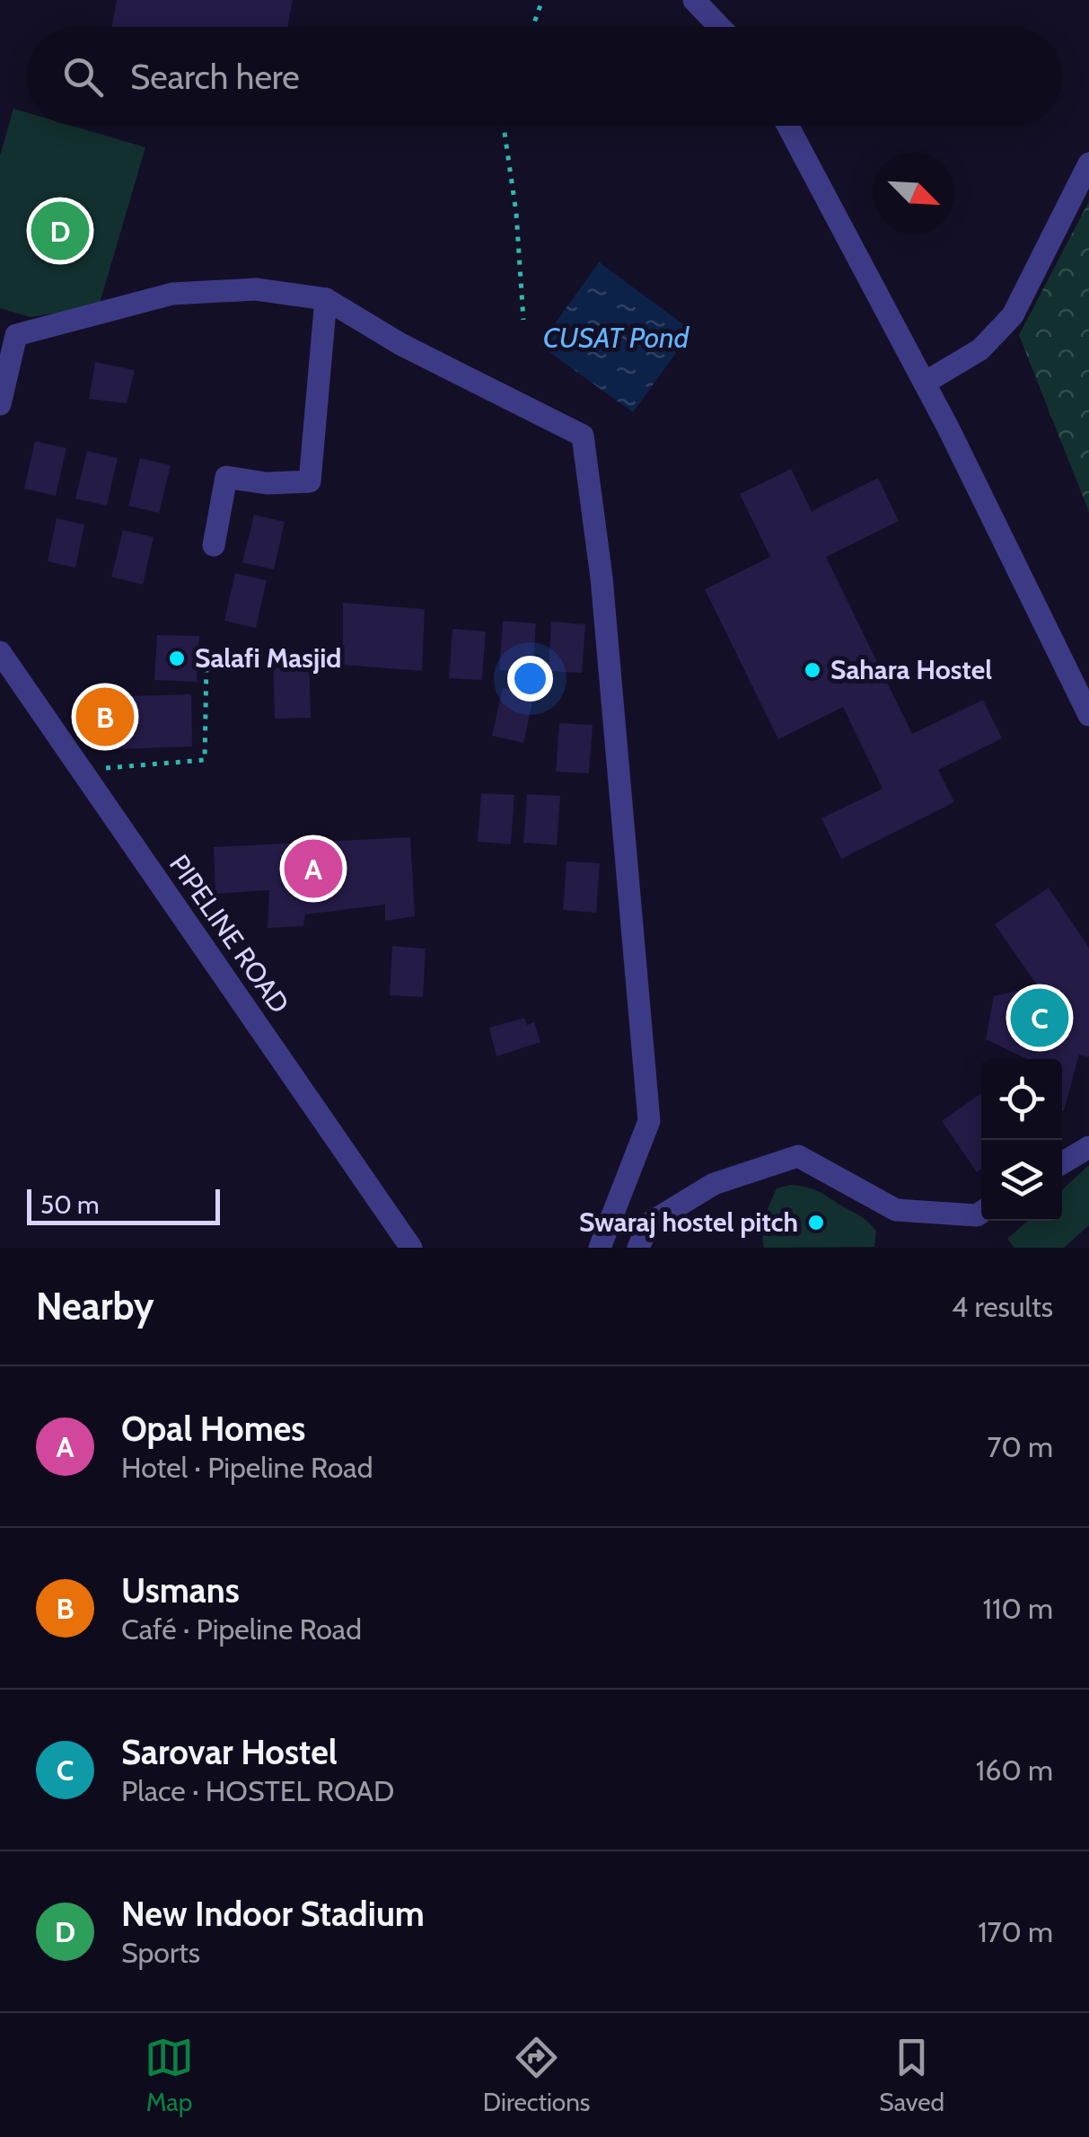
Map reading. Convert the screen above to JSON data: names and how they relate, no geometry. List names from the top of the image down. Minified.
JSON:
{"streets":{"street":["PIPELINE ROAD"]},"water":["CUSAT Pond"],"places":["Salafi Masjid","Sahara Hostel","Swaraj hostel pitch"],"scale_bar":"50 m","north":"bottom right","page":{"search":"Search here","pins":["D","B","A","C"],"scale":"50 m","heading":["Nearby","4 results"],"list":[{"mark":"A","name":"Opal Homes","note":"Hotel · Pipeline Road","value":"70 m"},{"mark":"B","name":"Usmans","note":"Café · Pipeline Road","value":"110 m"},{"mark":"C","name":"Sarovar Hostel","note":"Place · HOSTEL ROAD","value":"160 m"},{"mark":"D","name":"New Indoor Stadium","note":"Sports","value":"170 m"}],"nav":["Map","Directions","Saved"]}}
